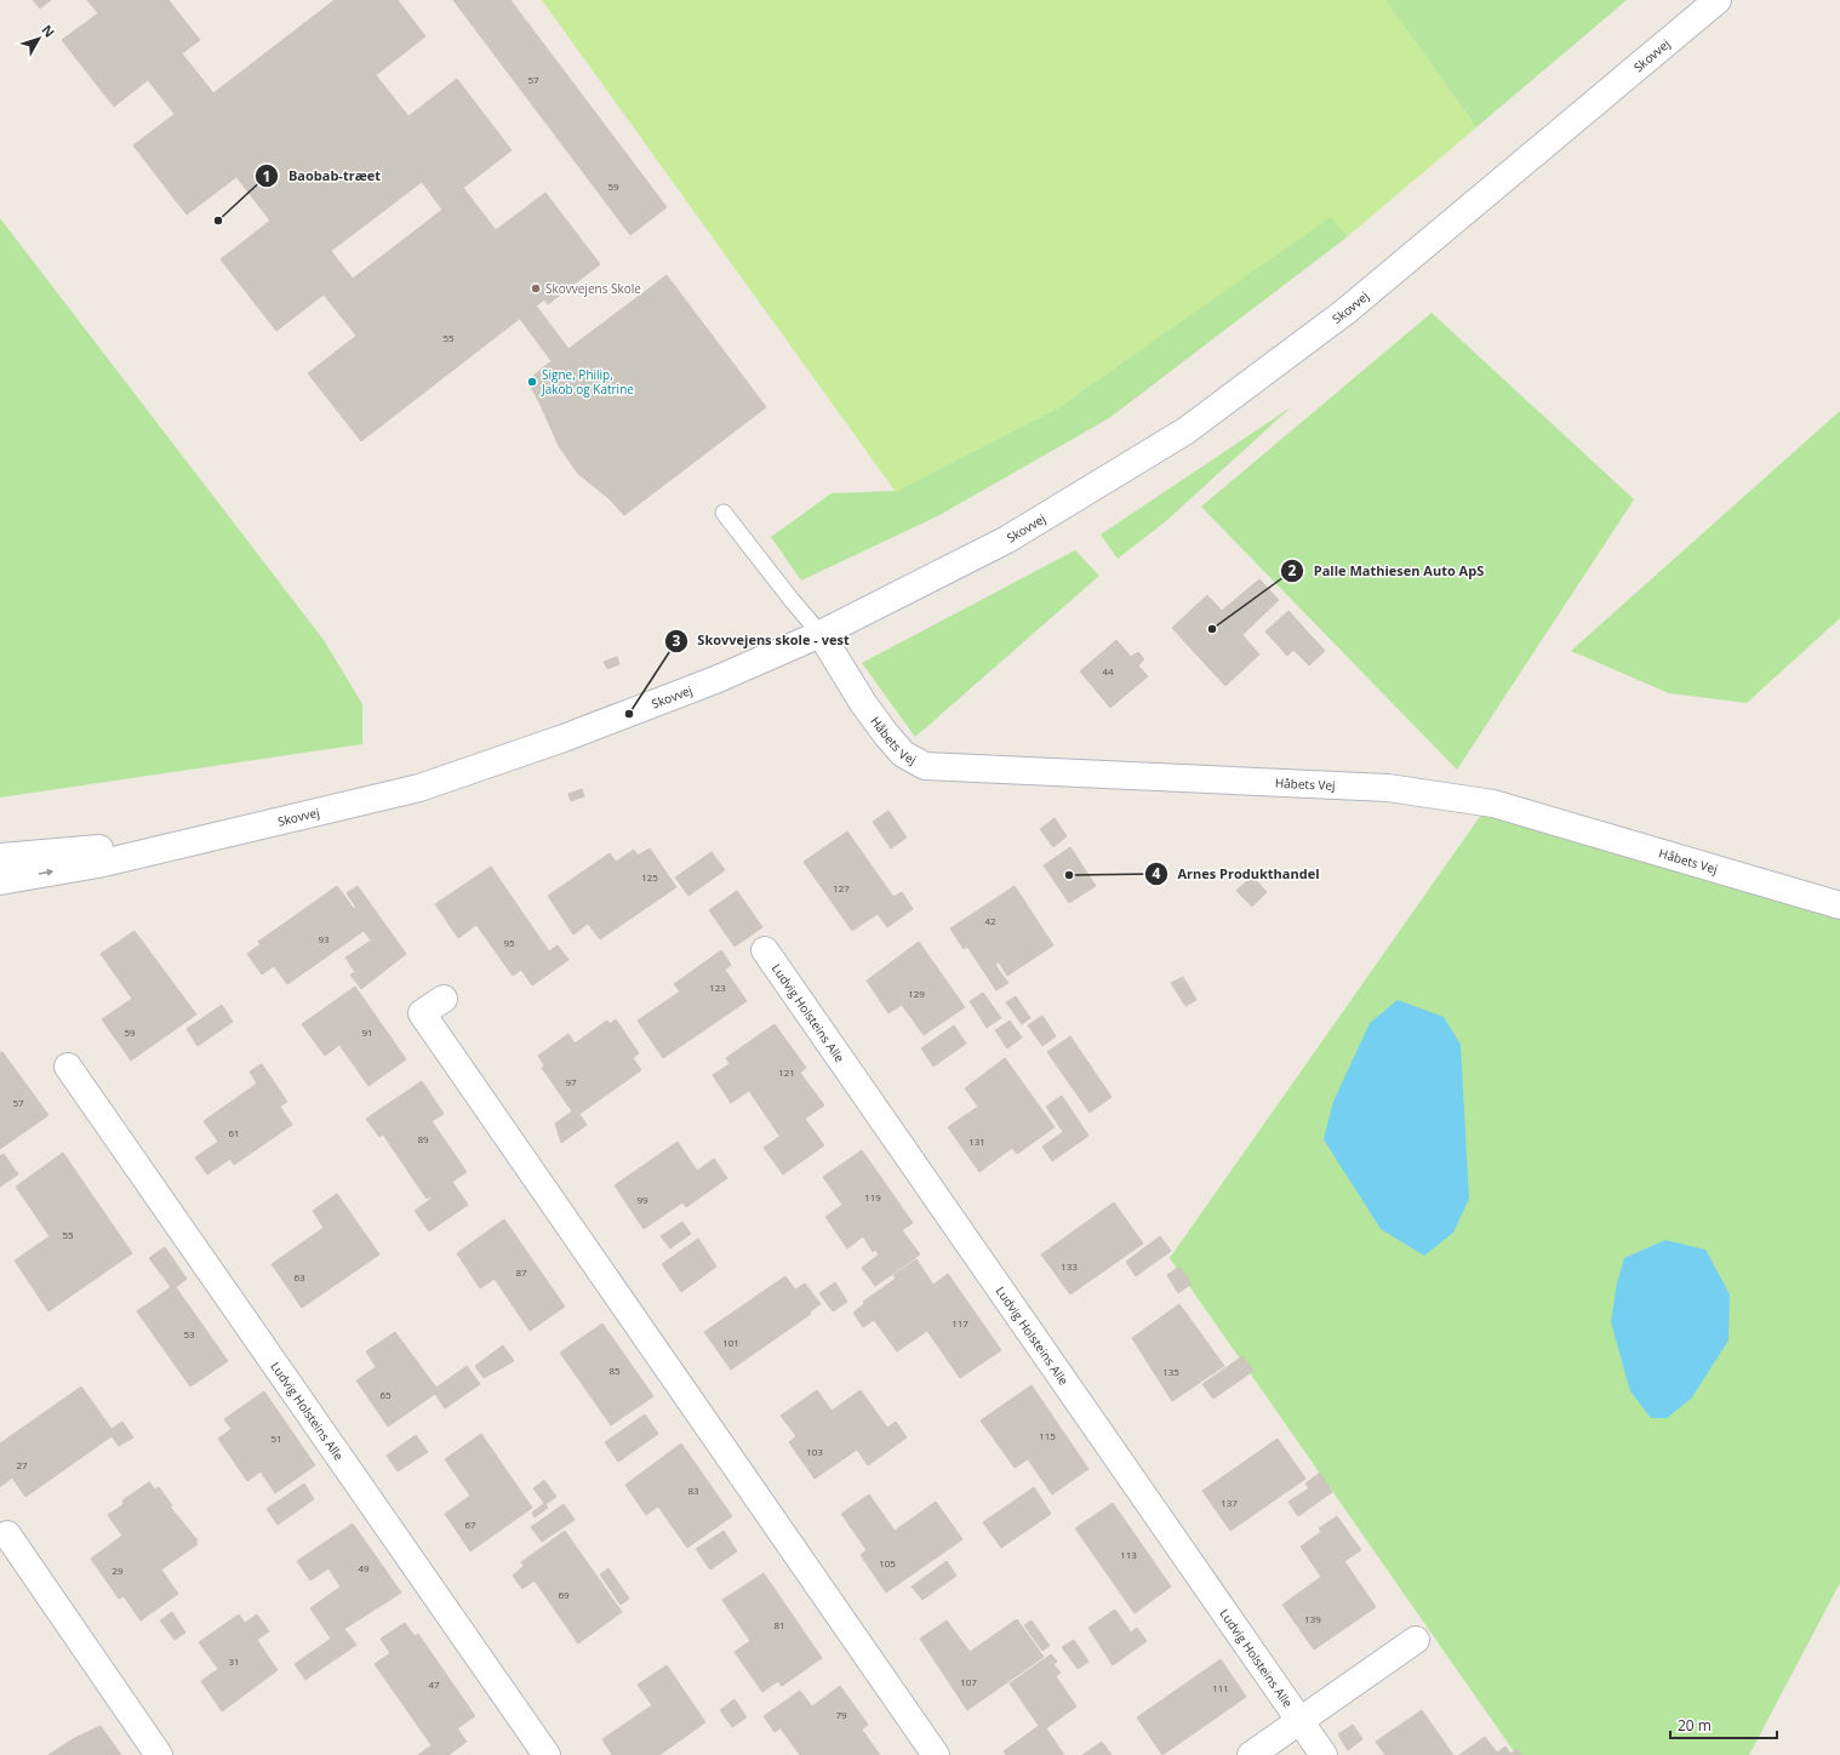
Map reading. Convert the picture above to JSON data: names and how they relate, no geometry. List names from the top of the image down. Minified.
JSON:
{"streets":{"street":["Skovvej","Håbets Vej","Ludvig Holsteins Alle"]},"crossings":[["Skovvej","Håbets Vej"]],"places":["Baobab-træet","Skovvejens Skole","Signe, Philip, Jakob og Katrine","Palle Mathiesen Auto ApS","Skovvejens skole - vest","Arnes Produkthandel"],"house_numbers":["57","59","55","44","125","127","42","93","95","123","129","59","91","121","97","57","61","89","131","119","99","55","133","87","63","117","53","101","85","135","65","115","51","103","27","83","137","67","113","105","49","29","69","139","81","31","107","47","111","79"],"scale_bar":"20 m","north":"top right"}
